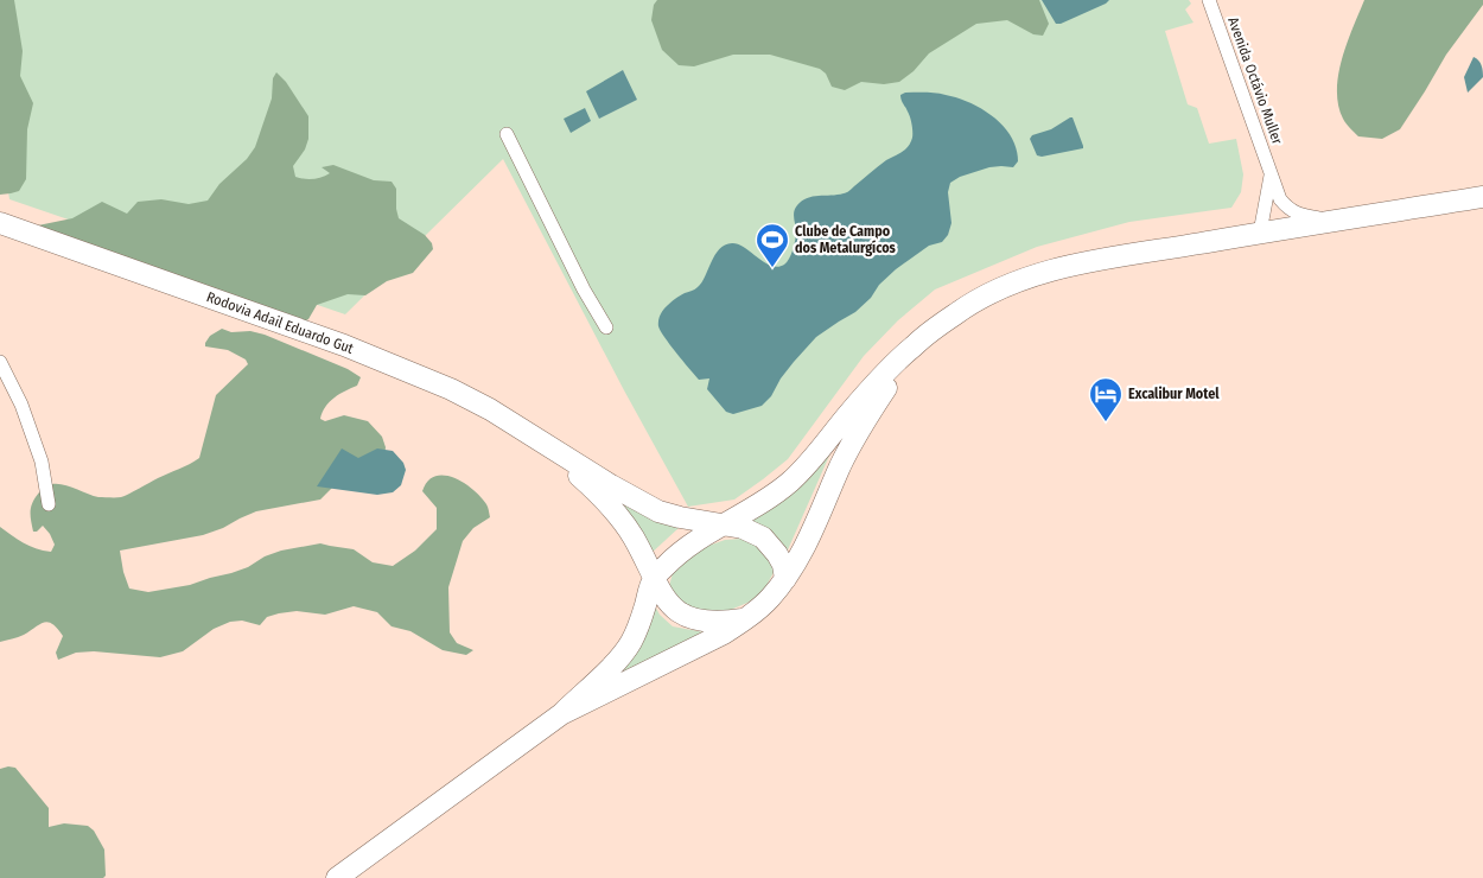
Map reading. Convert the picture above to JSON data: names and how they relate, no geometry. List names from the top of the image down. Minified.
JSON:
{"streets":{"main road":["Rodovia Adail Eduardo Gut"],"street":["Avenida Octávio Muller"]},"places":{"sports":["Clube de Campo dos Metalurgícos"],"hotel":["Excalibur Motel"]}}
